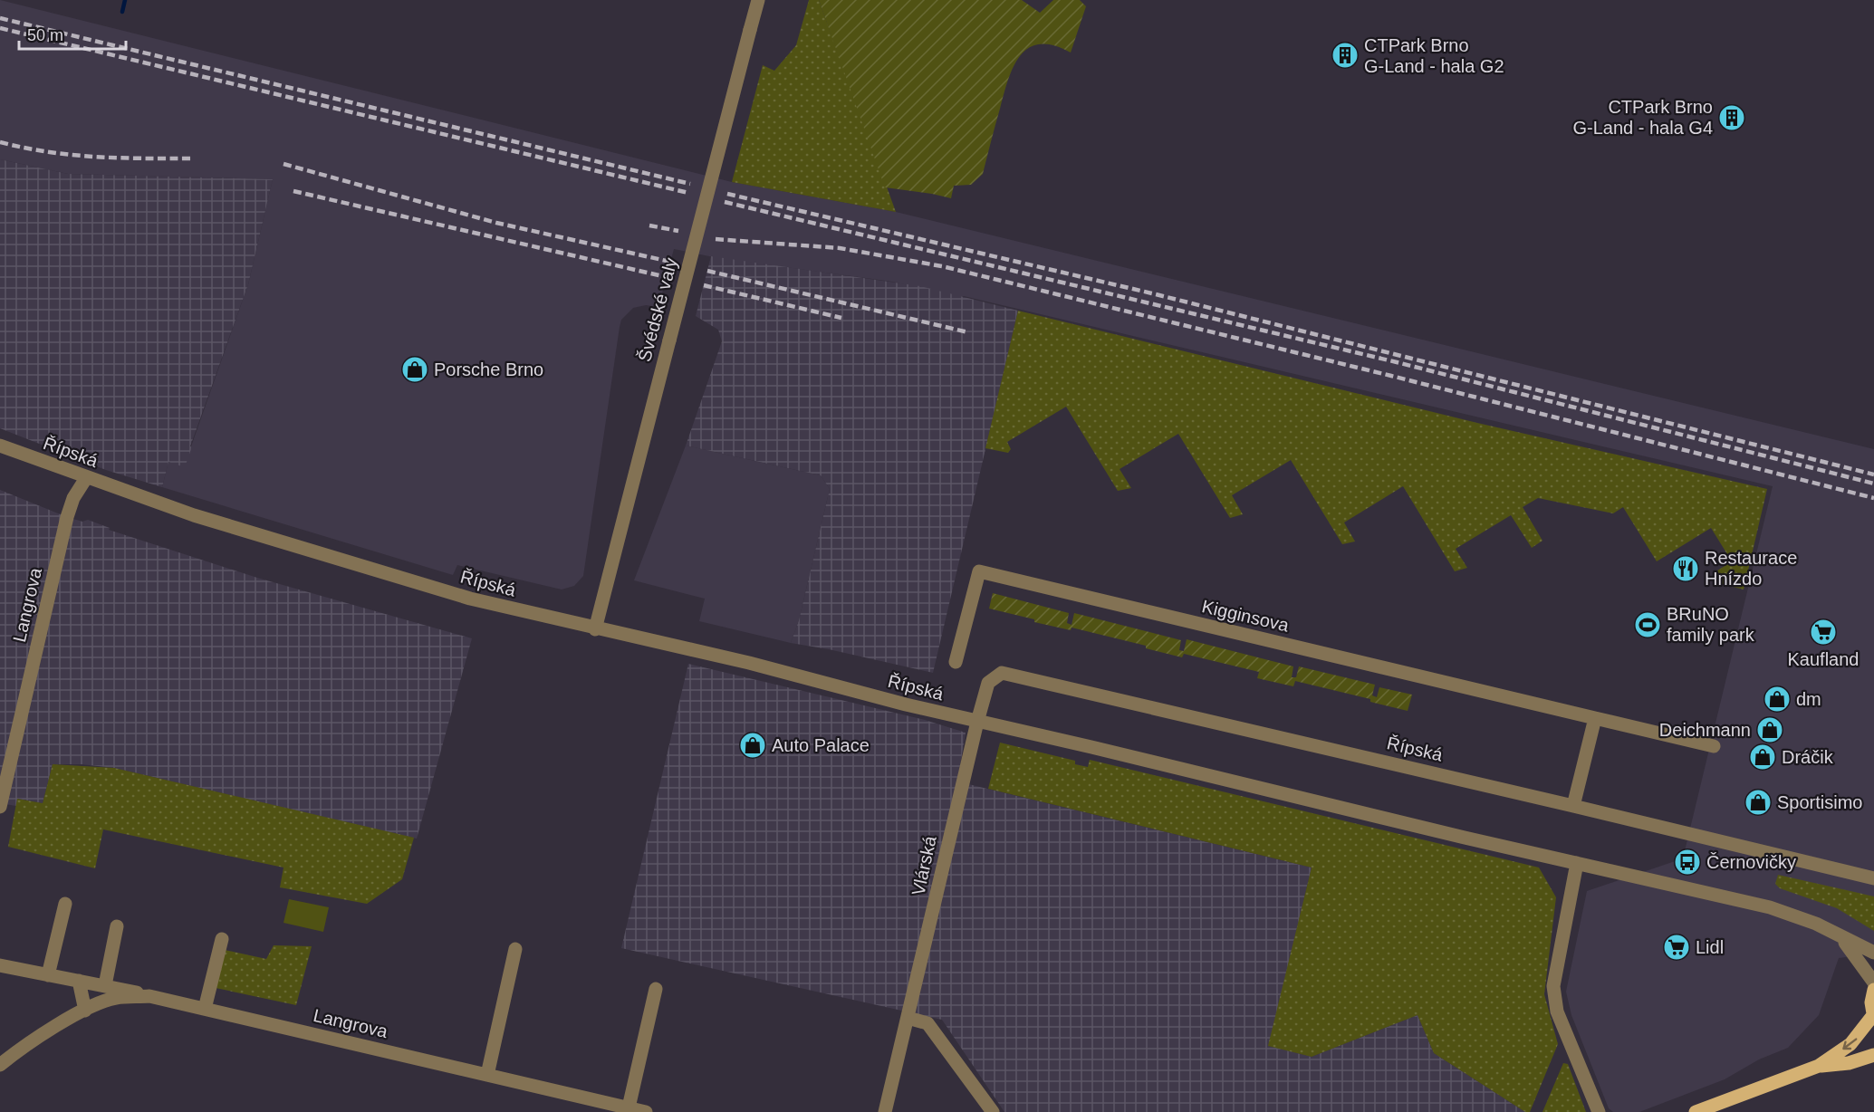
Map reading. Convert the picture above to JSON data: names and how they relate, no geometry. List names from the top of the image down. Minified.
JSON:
{"streets":{"street":["Švédské valy","Řípská","Langrova","Kigginsova","Vlárská"]},"crossings":[["Švédské valy","Řípská"],["Řípská","Langrova"],["Řípská","Vlárská"]],"places":{"building":["CTPark Brno G-Land - hala G2","CTPark Brno G-Land - hala G4"],"shop":["Porsche Brno","dm","Deichmann","Auto Palace","Dráčik","Sportisimo"],"restaurant":["Restaurace Hnízdo"],"sports":["BRuNO family park"],"supermarket":["Kaufland","Lidl"],"bus stop":["Černovičky"]},"scale_bar":"50 m"}
